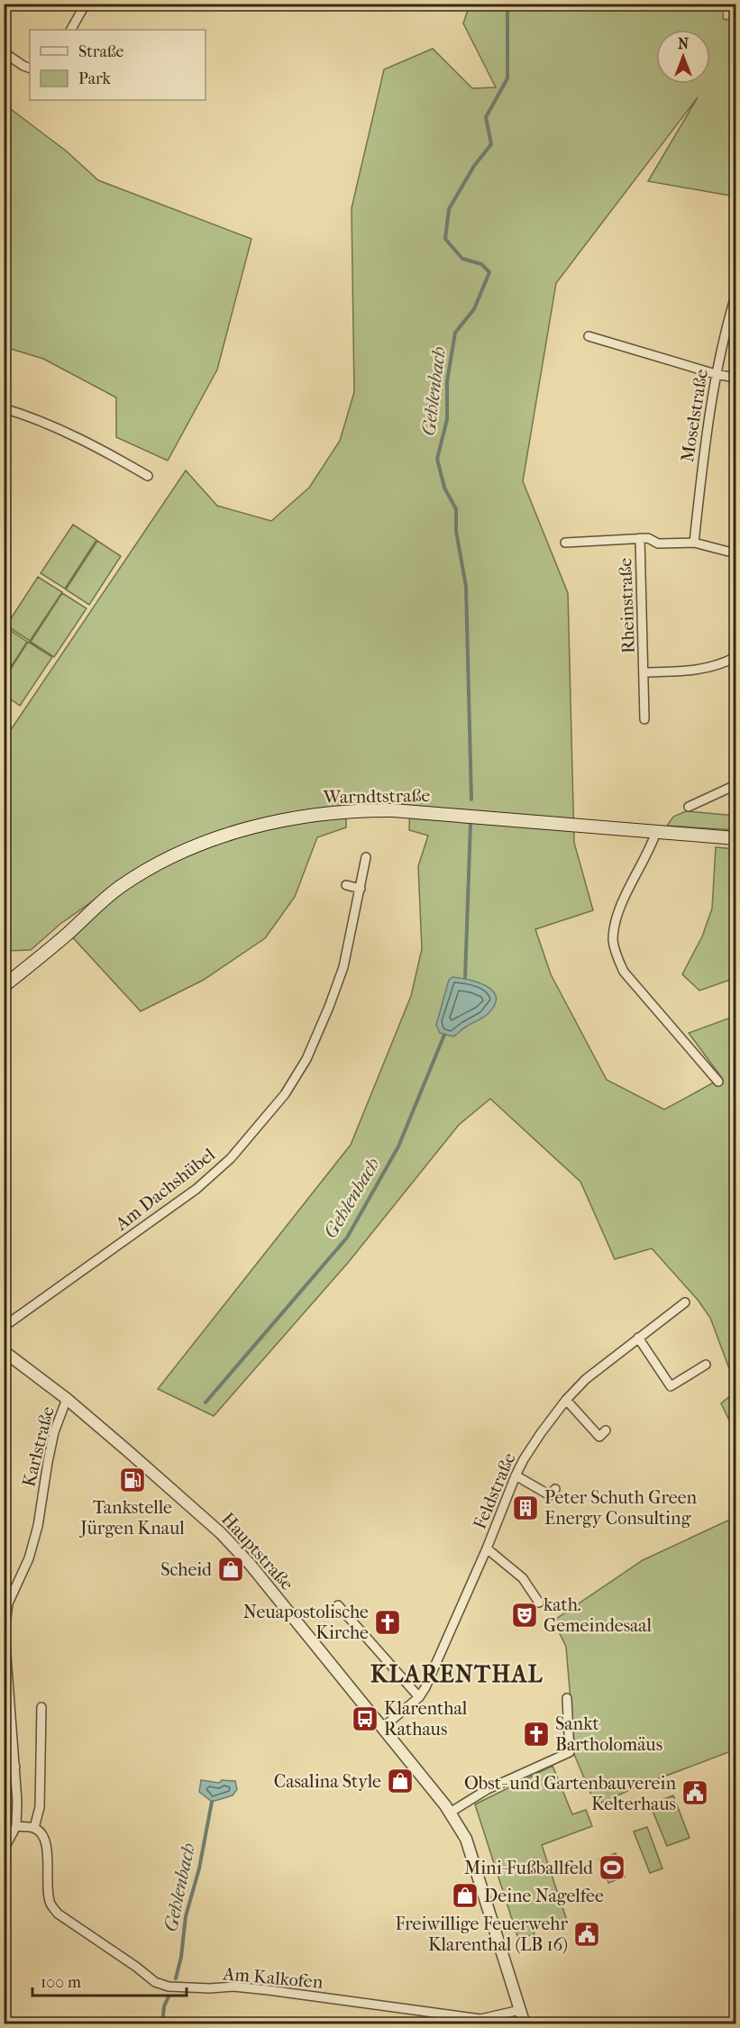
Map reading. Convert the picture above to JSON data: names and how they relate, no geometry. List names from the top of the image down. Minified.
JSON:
{"streets":{"main road":["Warndtstraße"],"street":["Moselstraße","Rheinstraße","Am Dachshübel","Karlstraße","Feldstraße","Hauptstraße","Am Kalkofen"]},"crossings":[["Moselstraße","Rheinstraße"],["Karlstraße","Hauptstraße"],["Feldstraße","Hauptstraße"],["Hauptstraße","Am Kalkofen"]],"districts":["KLARENTHAL"],"water":["Gehlenbach"],"places":{"fuel station":["Tankstelle Jürgen Knaul"],"building":["Peter Schuth Green Energy Consulting"],"shop":["Scheid","Casalina Style","Deine Nagelfee"],"theatre":["kath. Gemeindesaal"],"church":["Neuapostolische Kirche","Sankt Bartholomäus"],"bus stop":["Klarenthal Rathaus"],"public building":["Obst- und Gartenbauverein Kelterhaus","Freiwillige Feuerwehr Klarenthal (LB 16)"],"sports":["Mini-Fußballfeld"]},"legend":["Straße","Park"],"scale_bar":"100 m","north":"top"}
